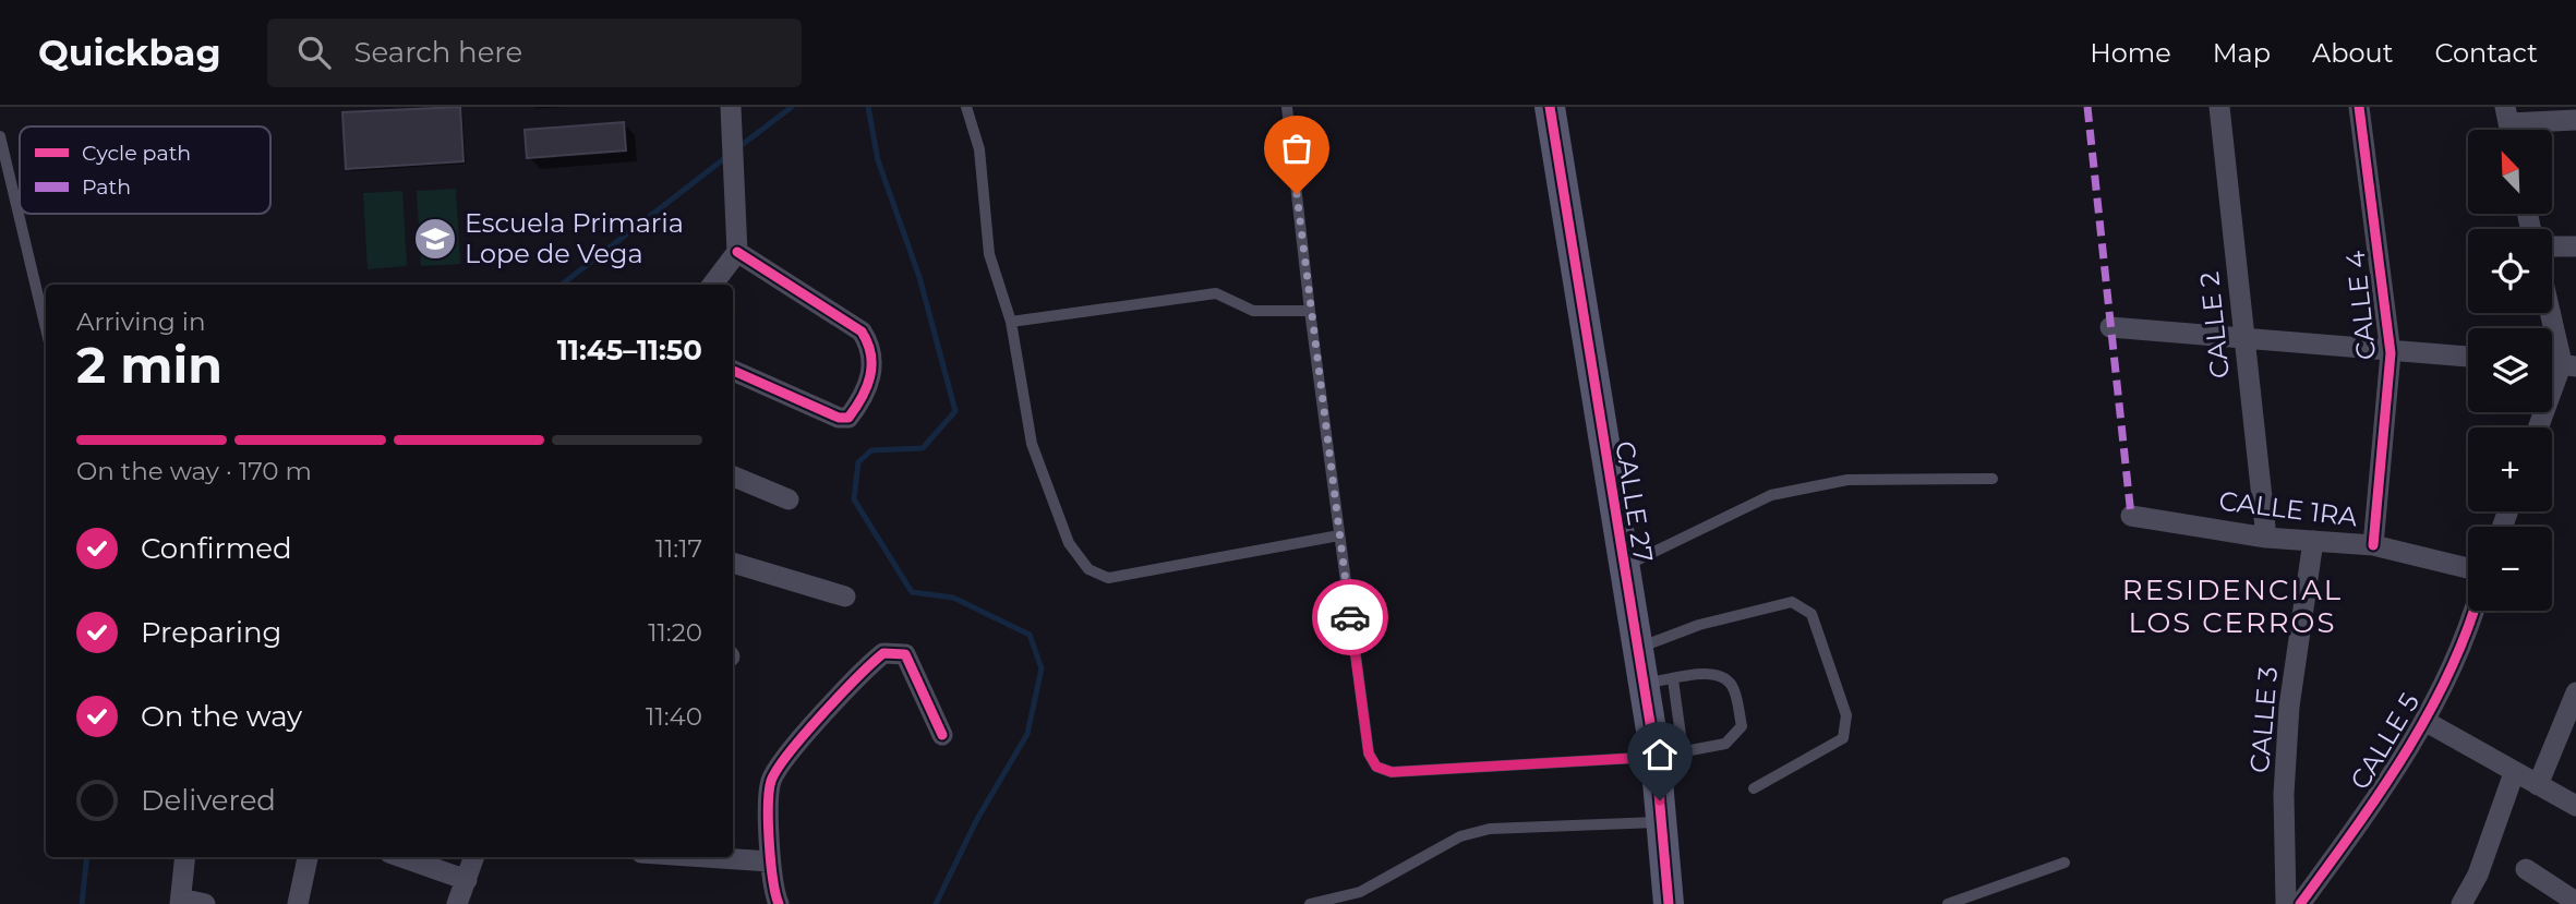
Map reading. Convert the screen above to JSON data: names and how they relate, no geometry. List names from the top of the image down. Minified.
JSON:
{"streets":{"street":["CALLE 4","CALLE 2","CALLE 27","CALLE 1RA","CALLE 3","CALLE 5"]},"crossings":[["CALLE 4","CALLE 1RA"],["CALLE 2","CALLE 1RA"],["CALLE 1RA","CALLE 3"]],"districts":["RESIDENCIAL LOS CERROS"],"places":{"school or university":["Escuela Primaria Lope de Vega"]},"legend":["Cycle path","Path"],"north":"top left","page":{"header":"Quickbag","search":"Search here","nav":["Home","Map","About","Contact"],"map_buttons":["+","−"],"heading":["2 min","Arriving in","11:45–11:50"],"bar":"On the way · 170 m","list":[["Confirmed","11:17"],["Preparing","11:20"],["On the way","11:40"],"Delivered"]}}
